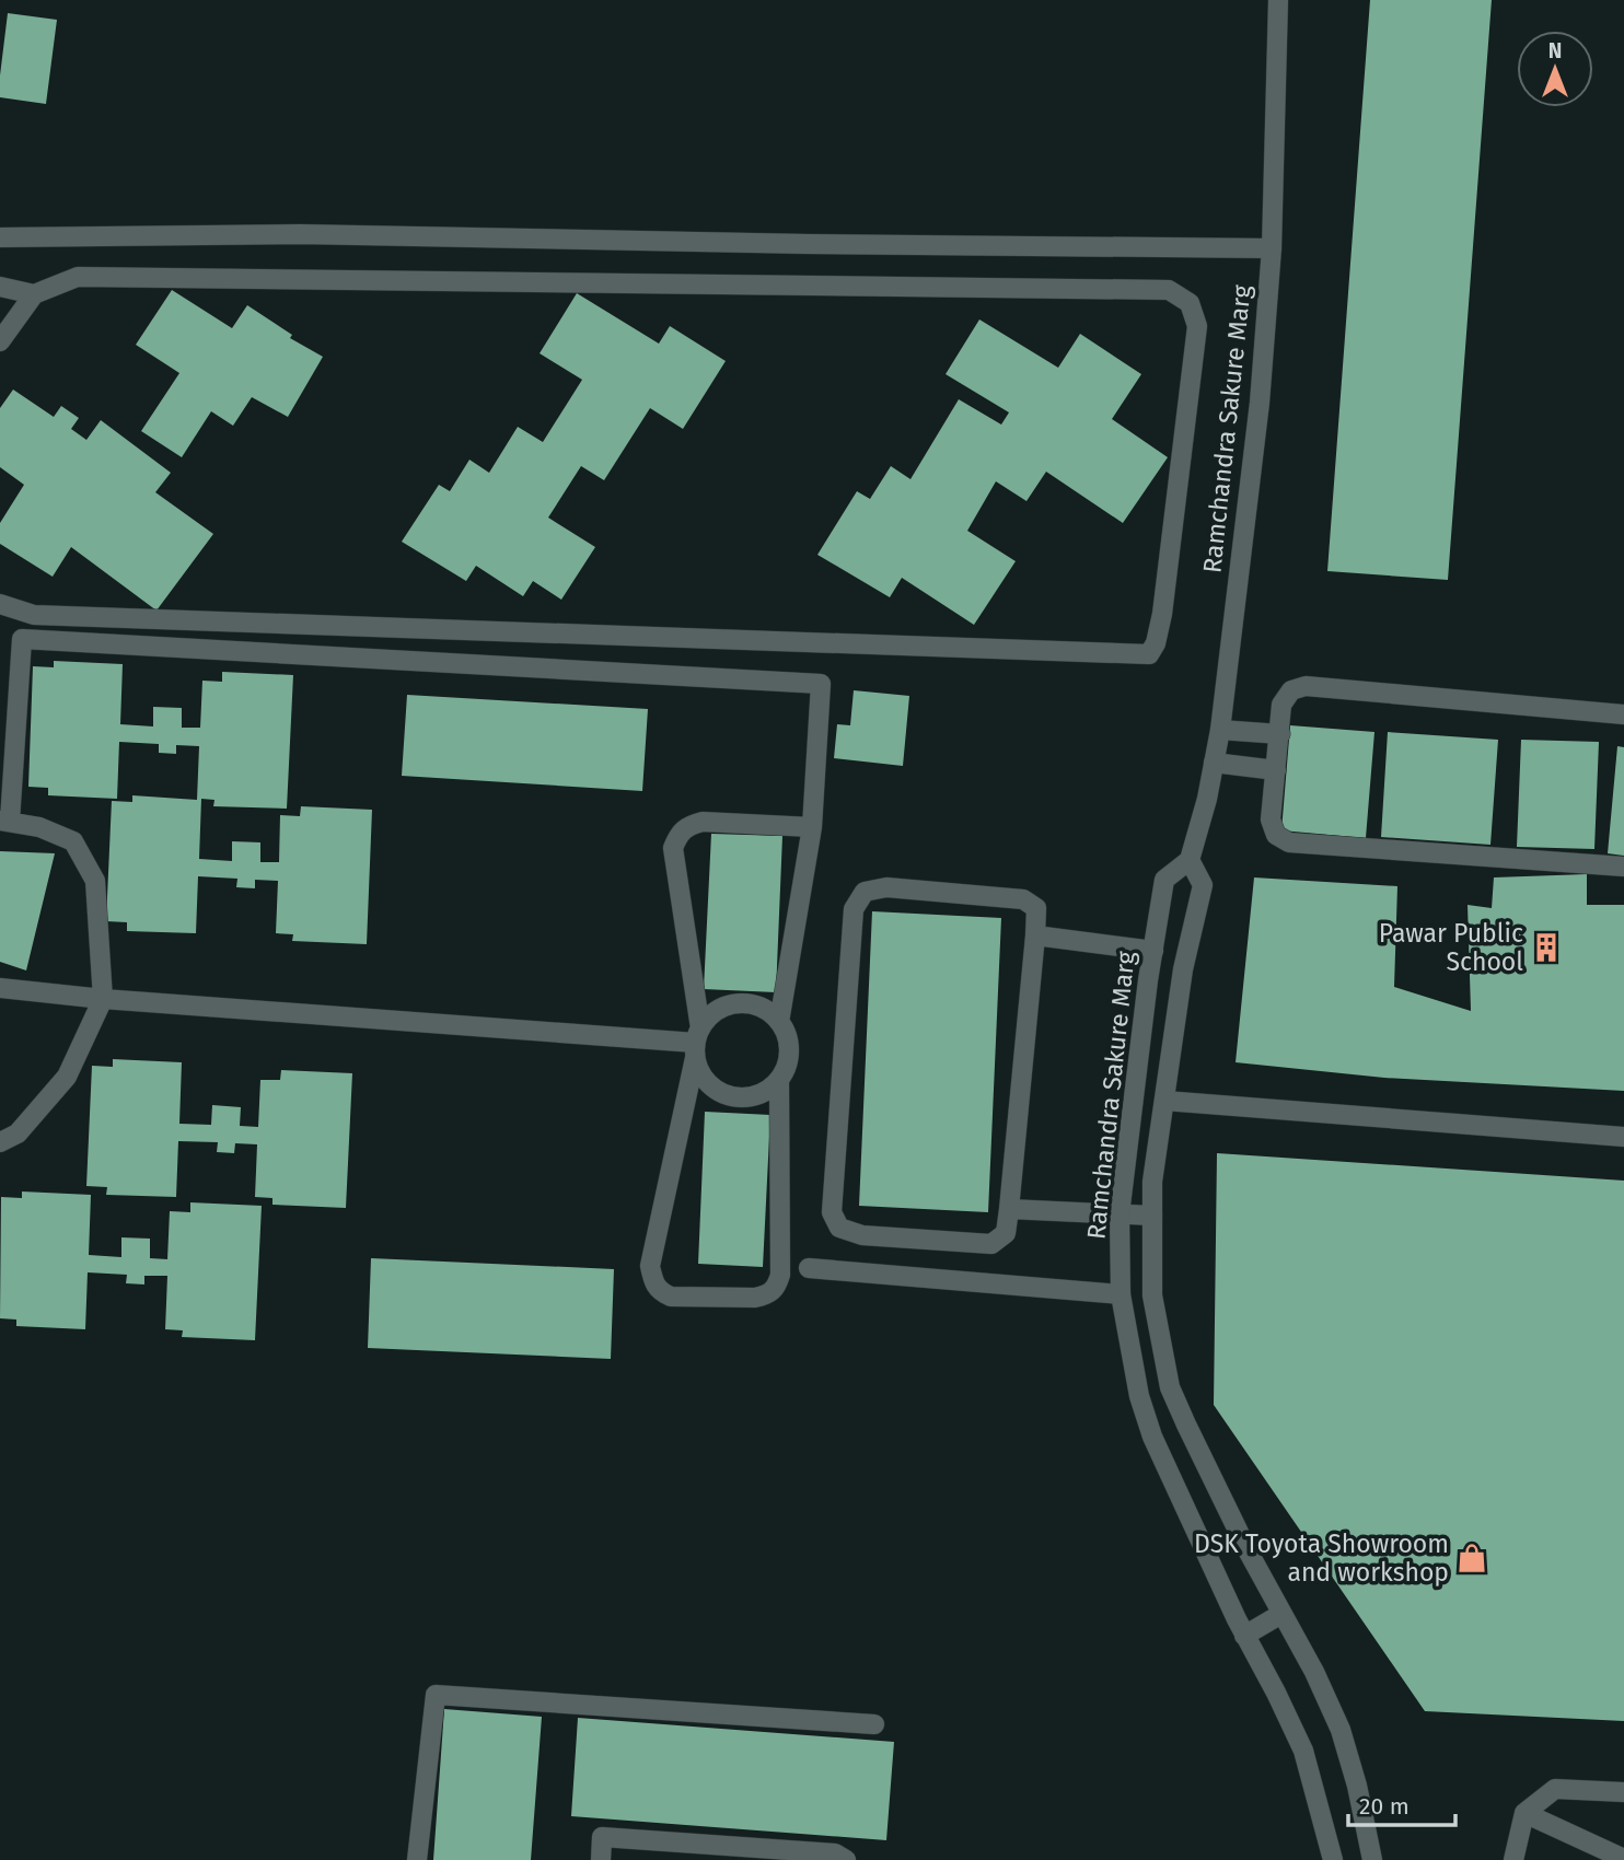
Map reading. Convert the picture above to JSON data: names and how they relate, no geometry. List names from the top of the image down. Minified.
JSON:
{"streets":{"street":["Ramchandra Sakure Marg"]},"places":{"building":["Pawar Public School"],"shop":["DSK Toyota Showroom and workshop"]},"scale_bar":"20 m","north":"top"}
